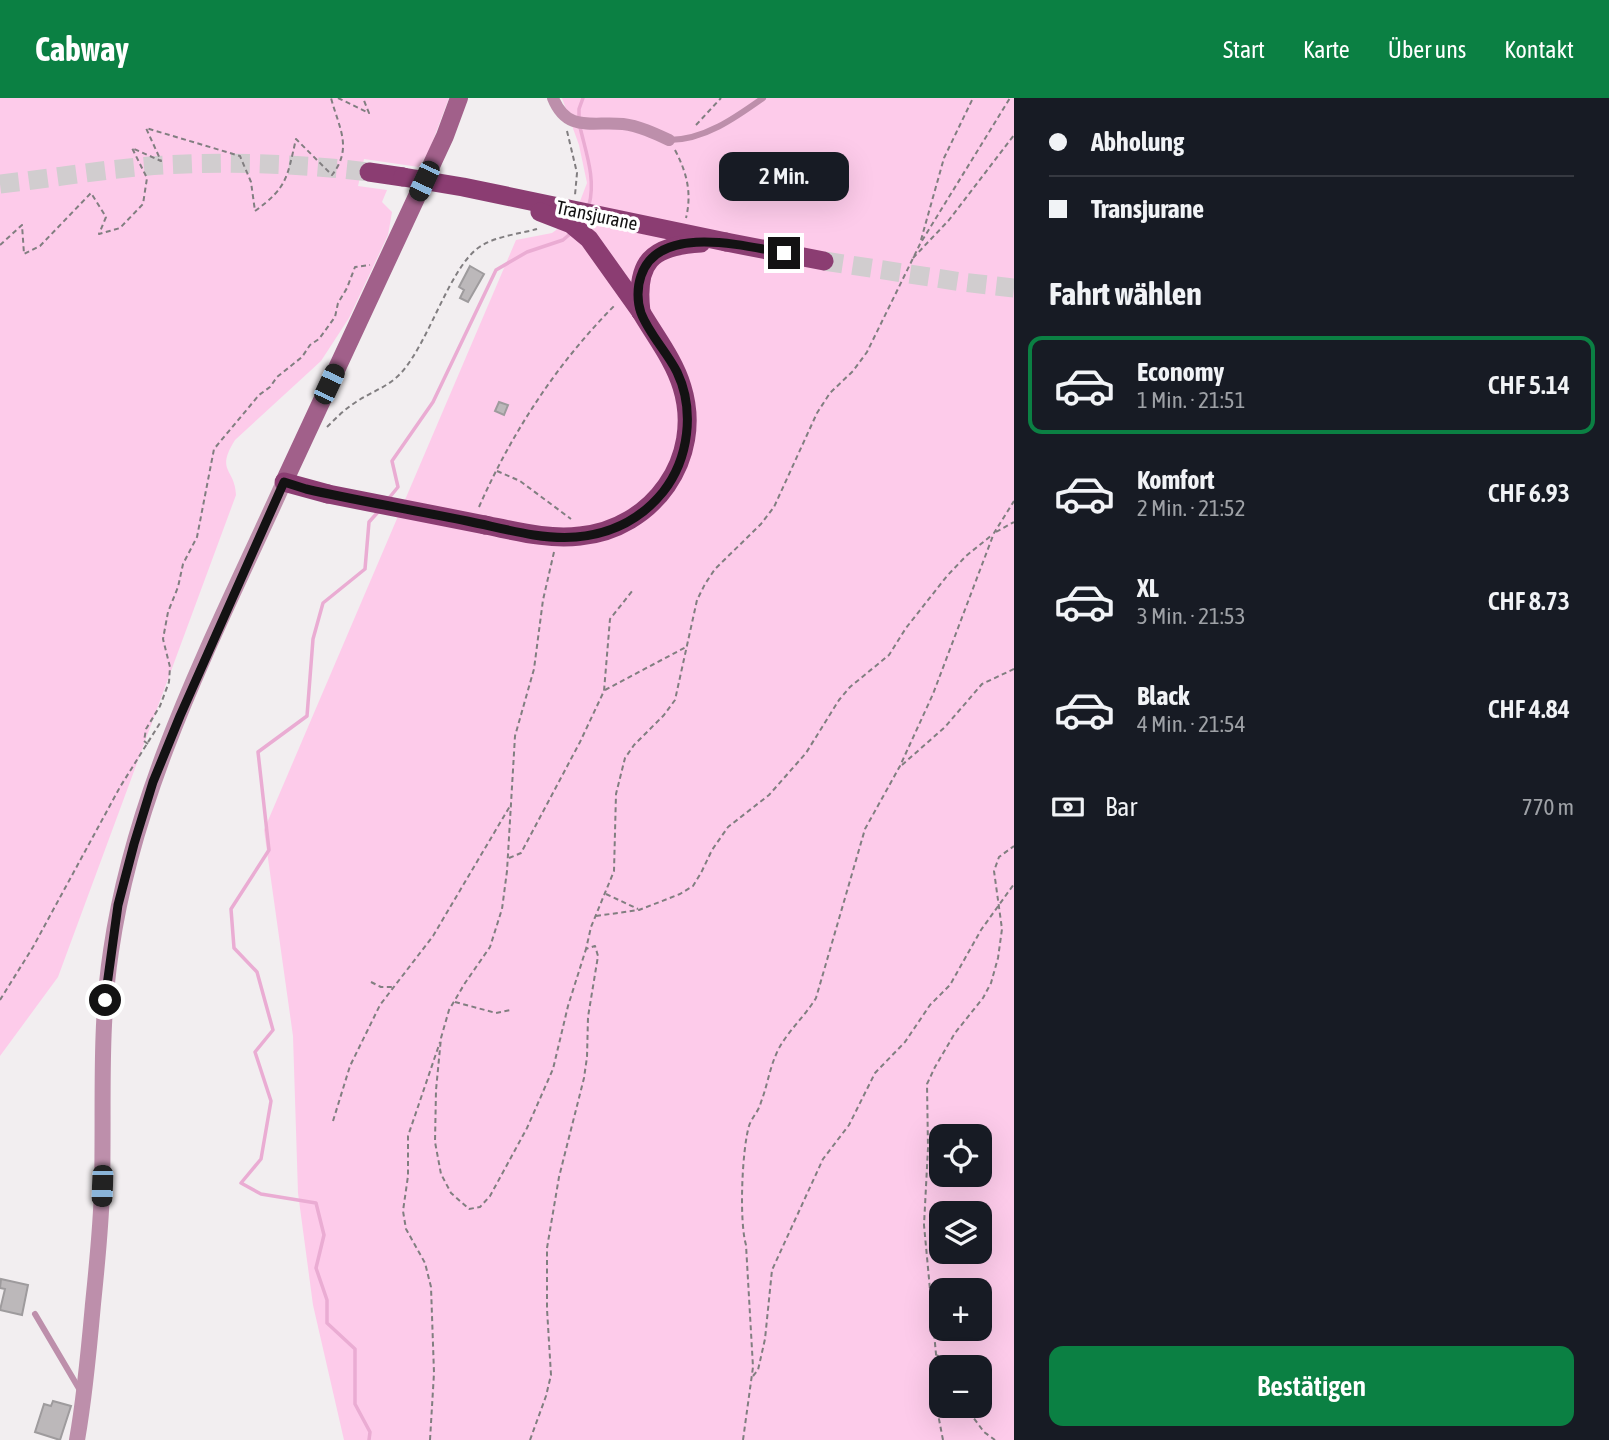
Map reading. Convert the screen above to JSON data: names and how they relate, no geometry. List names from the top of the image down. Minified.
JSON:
{"streets":{"main road":["Transjurane"]},"page":{"header":"Cabway","nav":["Start","Karte","Über uns","Kontakt"],"banner":["Abholung","Transjurane"],"bubble":"2 Min.","heading":"Fahrt wählen","list":[{"name":"Economy","note":"1 Min. · 21:51","value":"CHF 5.14"},{"name":"Komfort","note":"2 Min. · 21:52","value":"CHF 6.93"},{"name":"XL","note":"3 Min. · 21:53","value":"CHF 8.73"},{"name":"Black","note":"4 Min. · 21:54","value":"CHF 4.84"}],"pay":["Bar","770 m"],"map_buttons":["+","−"],"buttons":"Bestätigen"}}
